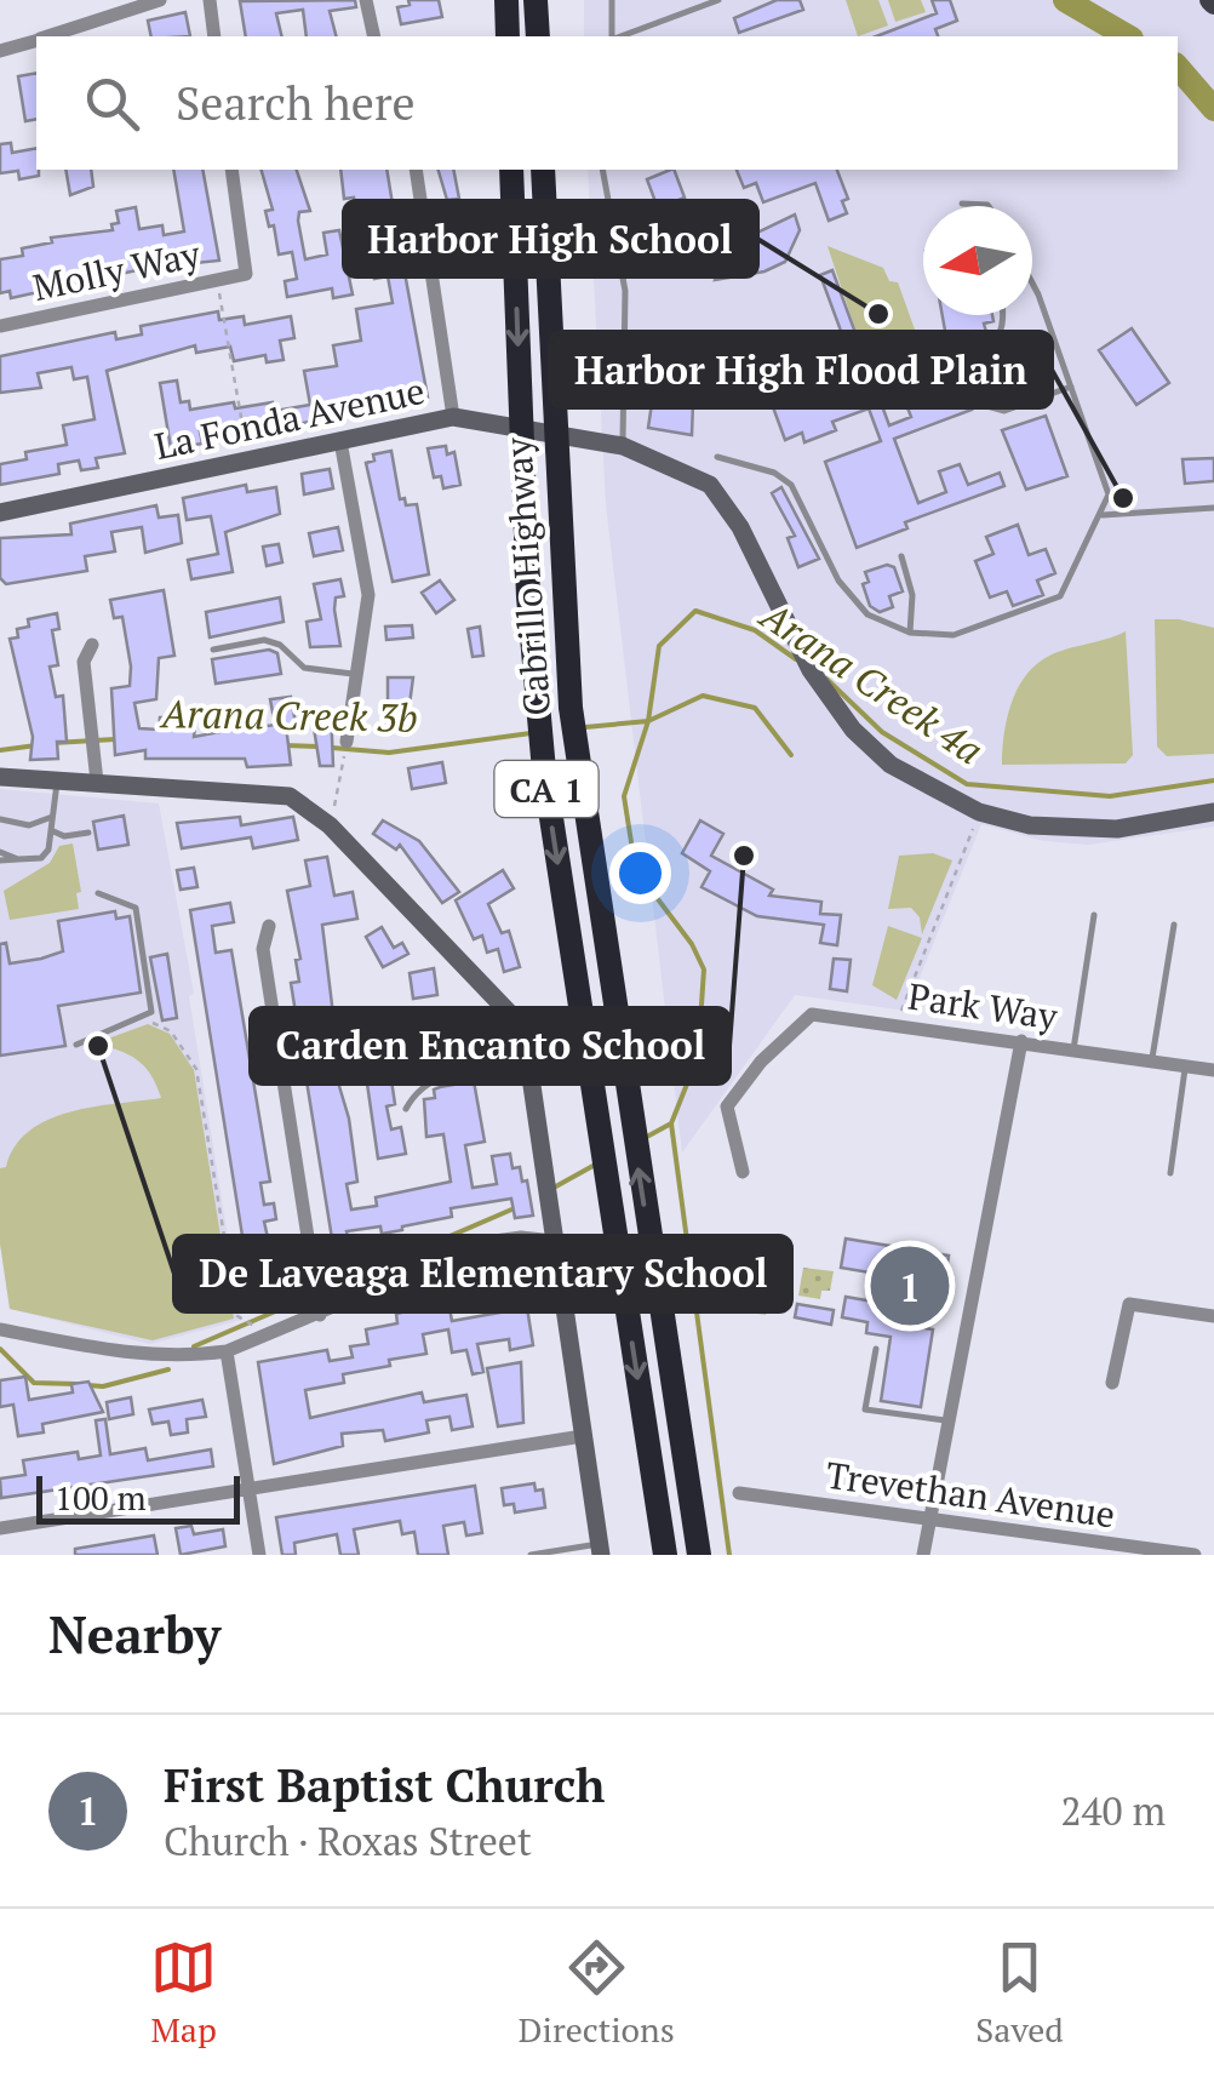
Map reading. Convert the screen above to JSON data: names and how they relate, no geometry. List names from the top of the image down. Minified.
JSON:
{"streets":{"highway":["Cabrillo Highway","CA 1"],"street":["Molly Way","La Fonda Avenue","Park Way","Trevethan Avenue"]},"water":["Arana Creek 4a","Arana Creek 3b"],"places":["Harbor High School","Harbor High Flood Plain","Carden Encanto School","De Laveaga Elementary School"],"scale_bar":"100 m","north":"left","page":{"search":"Search here","pins":"1","scale":"100 m","heading":"Nearby","list":[{"mark":"1","name":"First Baptist Church","note":"Church · Roxas Street","value":"240 m"}],"nav":["Map","Directions","Saved"]}}
